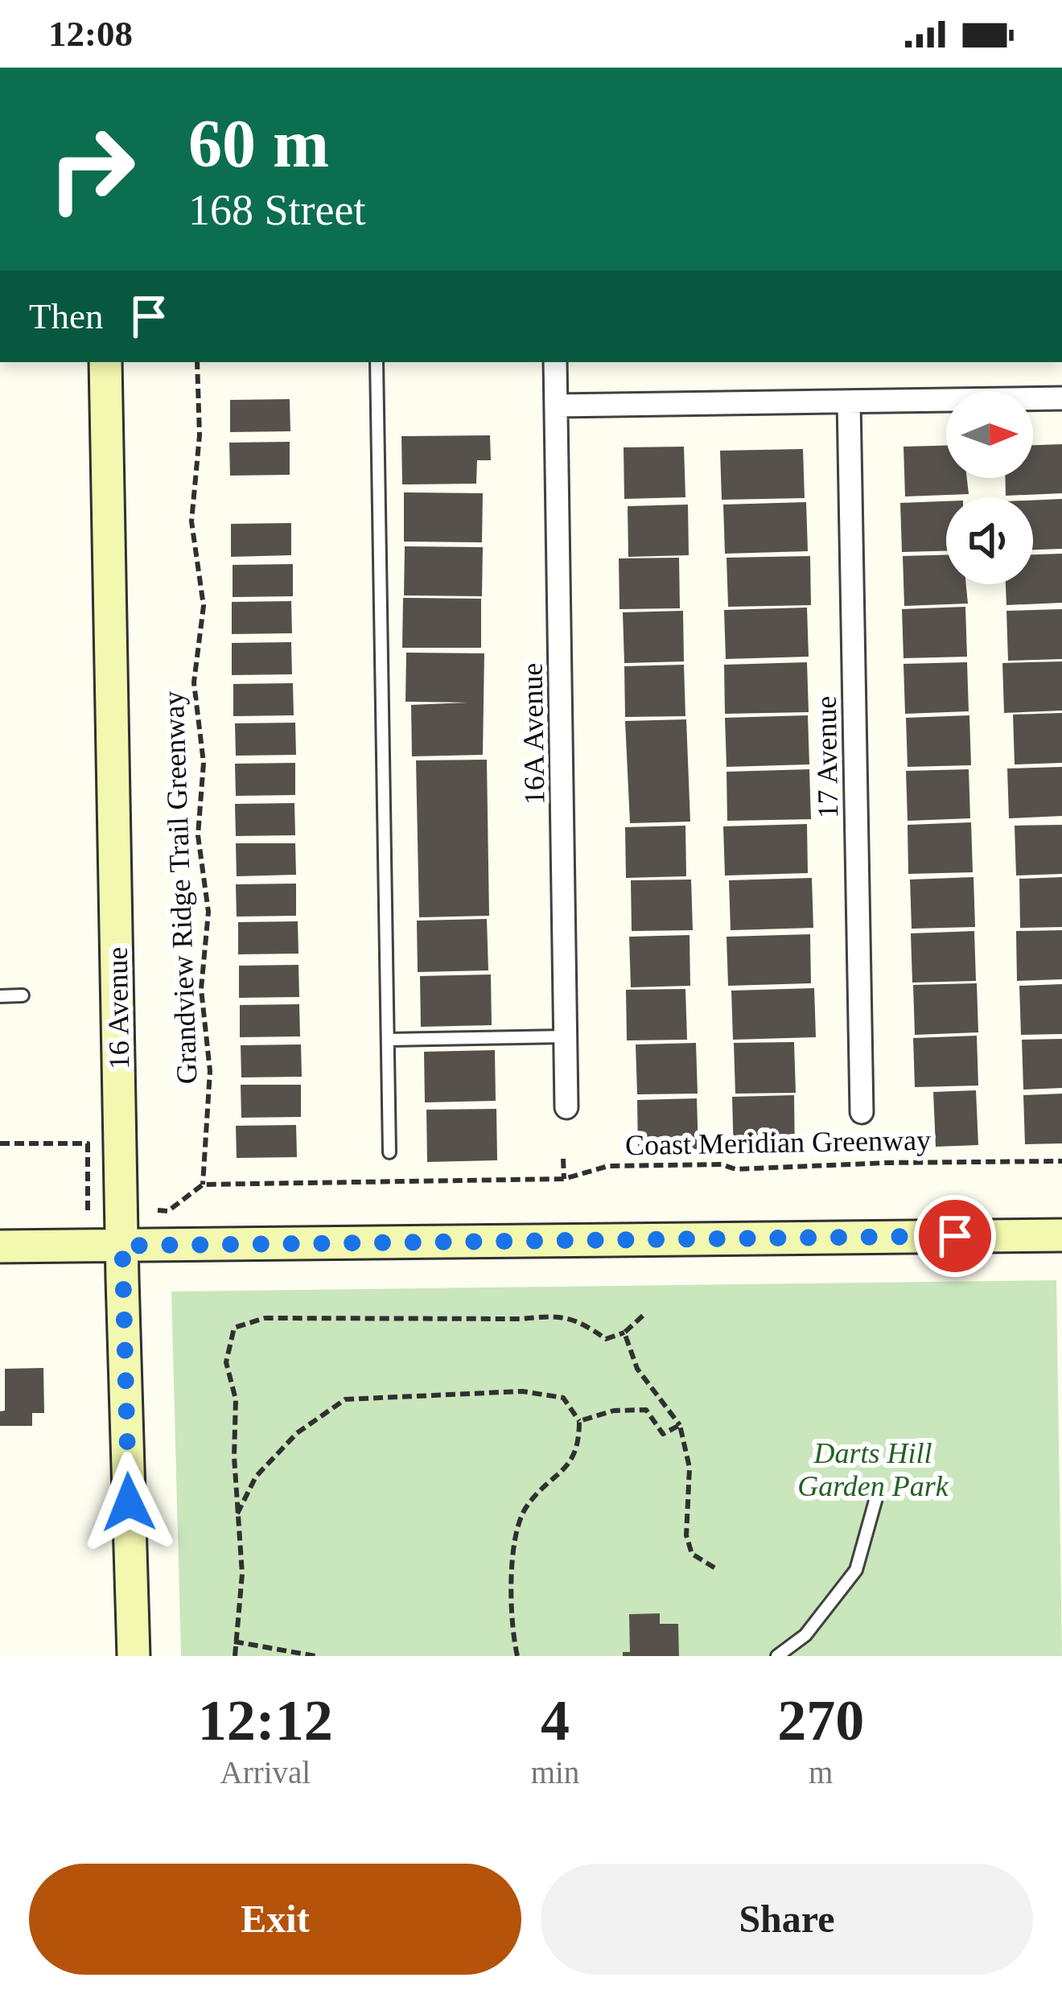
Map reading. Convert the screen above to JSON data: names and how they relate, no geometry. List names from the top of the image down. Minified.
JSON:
{"streets":{"main road":["16 Avenue"],"street":["16A Avenue","17 Avenue"],"path":["Grandview Ridge Trail Greenway","Coast Meridian Greenway"]},"crossings":[["Grandview Ridge Trail Greenway","Coast Meridian Greenway"]],"parks":["Darts Hill Garden Park"],"north":"right","page":{"status":"12:08","turn":["60 m","168 Street"],"then":"Then","eta":["12:12","Arrival","4","min","270","m"],"buttons":["Exit","Share"]}}
